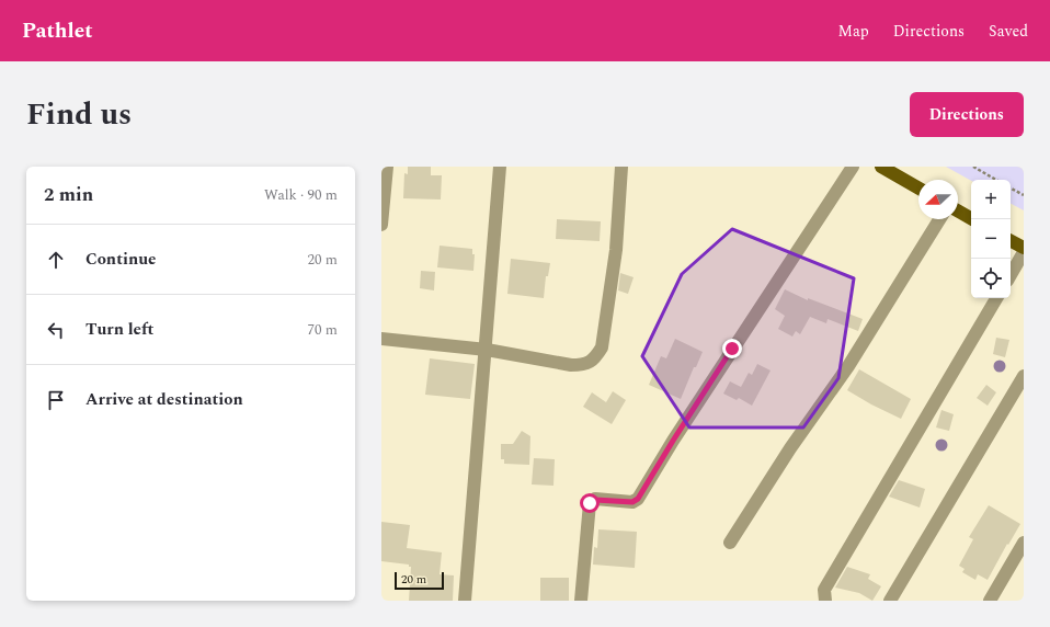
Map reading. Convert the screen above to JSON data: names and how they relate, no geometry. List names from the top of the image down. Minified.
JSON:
{"scale_bar":"20 m","north":"left","page":{"header":"Pathlet","nav":["Map","Directions","Saved"],"title":"Find us","buttons":"Directions","heading":["2 min","Walk · 90 m"],"map_buttons":["+","−"],"list":[["Continue","20 m"],["Turn left","70 m"],"Arrive at destination"],"scale":"20 m"}}
